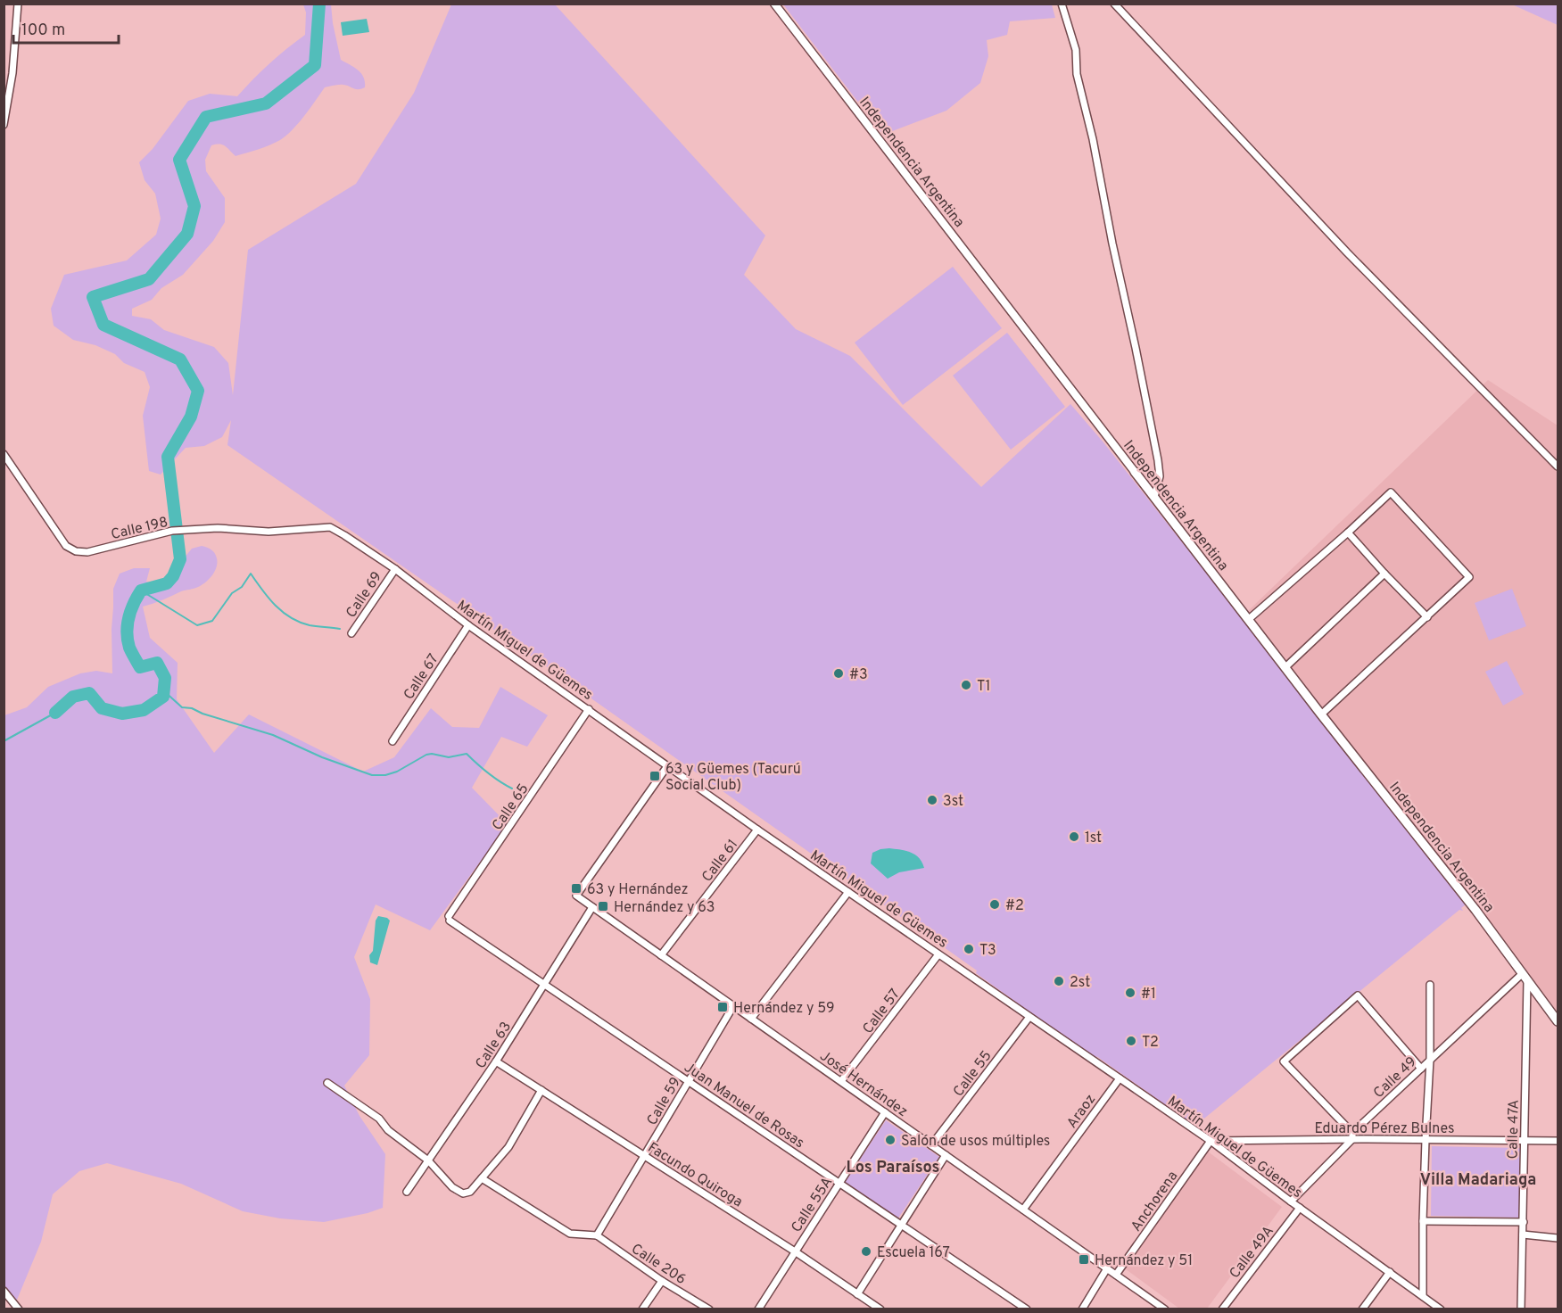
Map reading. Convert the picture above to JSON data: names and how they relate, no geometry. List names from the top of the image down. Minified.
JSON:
{"streets":{"main road":["Independencia Argentina"],"street":["Calle 198","Calle 69","Martín Miguel de Güemes","Calle 67","Calle 65","Calle 61","Calle 57","Calle 63","Calle 55","Calle 49","José Hernández","Calle 59","Juan Manuel de Rosas","Araoz","Eduardo Pérez Bulnes","Calle 47A","Facundo Quiroga","Anchorena","Calle 55A","Calle 49A","Calle 206"]},"crossings":[["Independencia Argentina","Calle 49"],["Independencia Argentina","Calle 47A"],["Calle 198","Martín Miguel de Güemes"],["Calle 69","Martín Miguel de Güemes"],["Martín Miguel de Güemes","Calle 67"],["Martín Miguel de Güemes","Calle 65"],["Martín Miguel de Güemes","Calle 61"],["Martín Miguel de Güemes","Calle 57"],["Martín Miguel de Güemes","Calle 55"],["Martín Miguel de Güemes","Calle 49"],["Martín Miguel de Güemes","José Hernández"],["Martín Miguel de Güemes","Araoz"],["Martín Miguel de Güemes","Eduardo Pérez Bulnes"],["Martín Miguel de Güemes","Anchorena"],["Martín Miguel de Güemes","Calle 49A"],["Calle 65","Juan Manuel de Rosas"],["Calle 61","José Hernández"],["Calle 57","José Hernández"],["Calle 63","José Hernández"],["Calle 63","Juan Manuel de Rosas"],["Calle 63","Facundo Quiroga"],["Calle 55","José Hernández"],["Calle 49","Eduardo Pérez Bulnes"],["José Hernández","Calle 59"],["José Hernández","Araoz"],["José Hernández","Anchorena"],["José Hernández","Calle 55A"],["Calle 59","Juan Manuel de Rosas"],["Calle 59","Facundo Quiroga"],["Calle 59","Calle 206"],["Juan Manuel de Rosas","Calle 55A"],["Eduardo Pérez Bulnes","Calle 47A"],["Eduardo Pérez Bulnes","Anchorena"],["Facundo Quiroga","Calle 55A"]],"districts":["Los Paraísos","Villa Madariaga"],"places":{"other":["#3","T1","3st","1st","#2","T3","2st","#1","T2","Salón de usos múltiples","Escuela 167"],"transit":["63 y Güemes (Tacurú Social Club)","63 y Hernández","Hernández y 63","Hernández y 59","Hernández y 51"]},"scale_bar":"100 m"}
